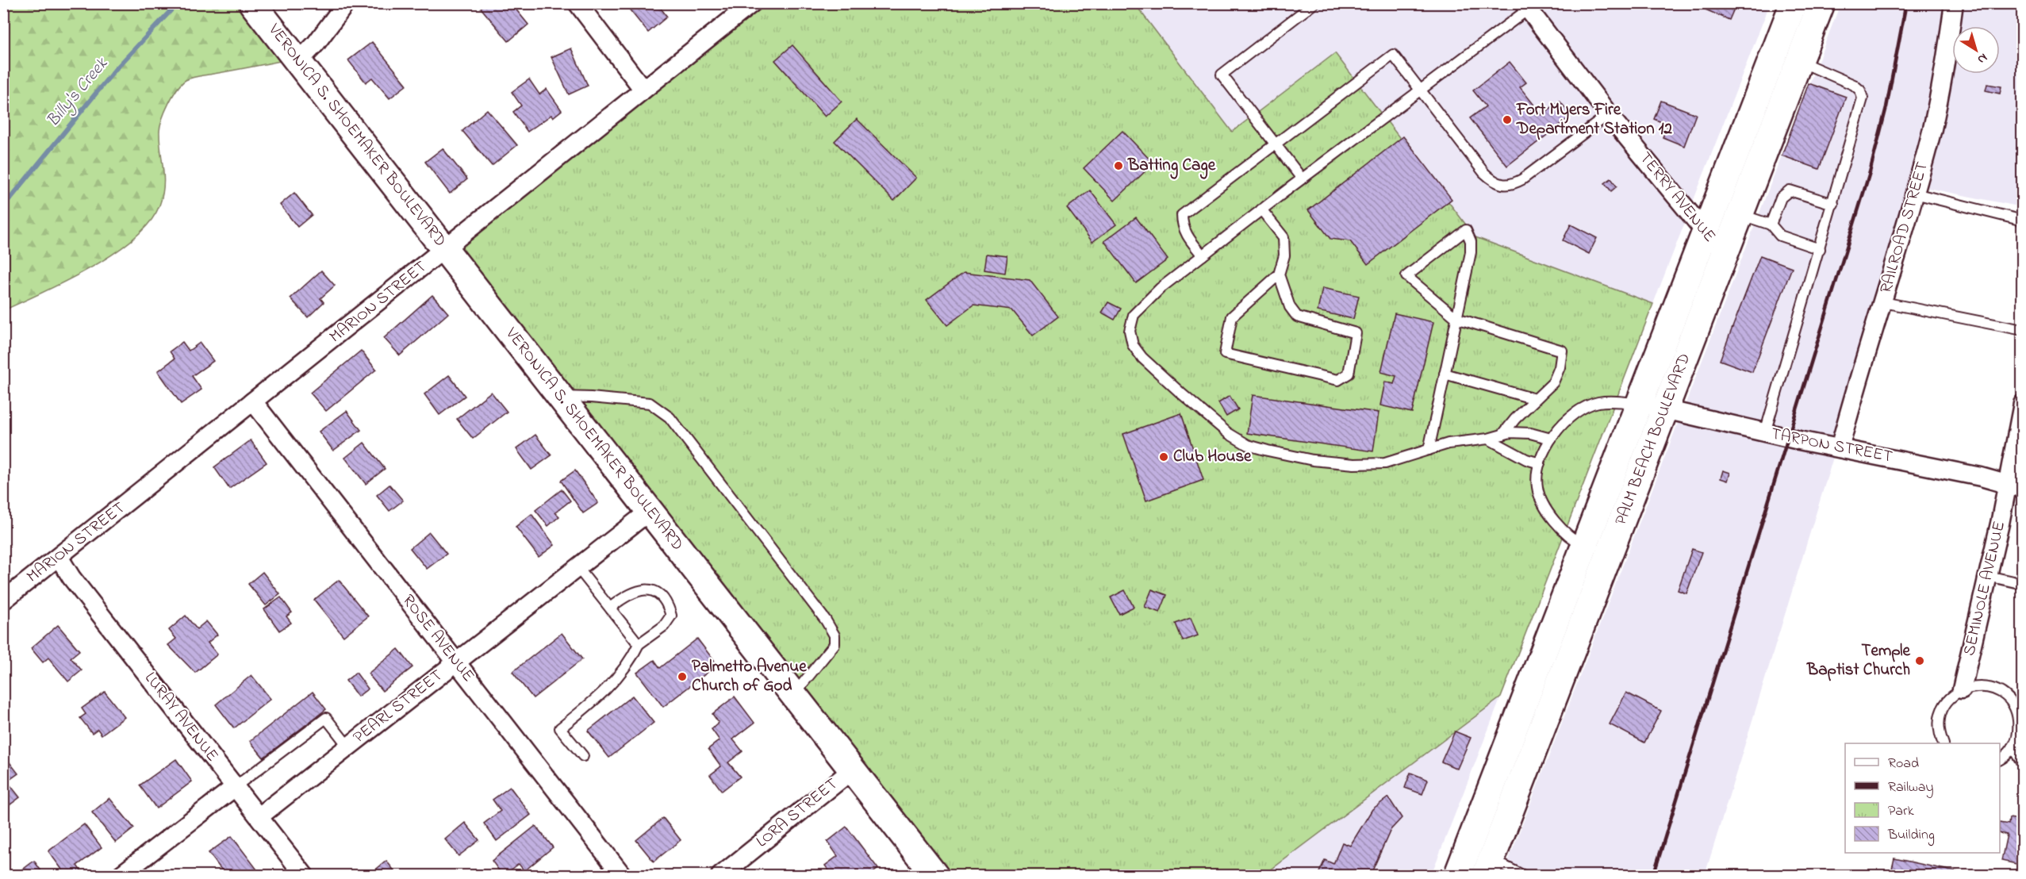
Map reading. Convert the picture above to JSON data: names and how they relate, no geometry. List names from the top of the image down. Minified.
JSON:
{"streets":{"main road":["VERONICA S. SHOEMAKER BOULEVARD","PALM BEACH BOULEVARD"],"street":["TERRY AVENUE","RAILROAD STREET","MARION STREET","TARPON STREET","SEMINOLE AVENUE","ROSE AVENUE","PEARL STREET","LURAY AVENUE","LORA STREET"]},"crossings":[["VERONICA S. SHOEMAKER BOULEVARD","MARION STREET"],["VERONICA S. SHOEMAKER BOULEVARD","PEARL STREET"],["VERONICA S. SHOEMAKER BOULEVARD","LORA STREET"],["TERRY AVENUE","PALM BEACH BOULEVARD"],["RAILROAD STREET","TARPON STREET"],["MARION STREET","ROSE AVENUE"],["MARION STREET","LURAY AVENUE"],["PALM BEACH BOULEVARD","TARPON STREET"],["TARPON STREET","SEMINOLE AVENUE"],["ROSE AVENUE","PEARL STREET"],["PEARL STREET","LURAY AVENUE"]],"water":["Billy's Creek"],"places":["Fort Myers Fire Department Station 12","Batting Cage","Club House","Temple Baptist Church","Palmetto Avenue Church of God"],"legend":["Road","Railway","Park","Building"],"north":"bottom right"}
